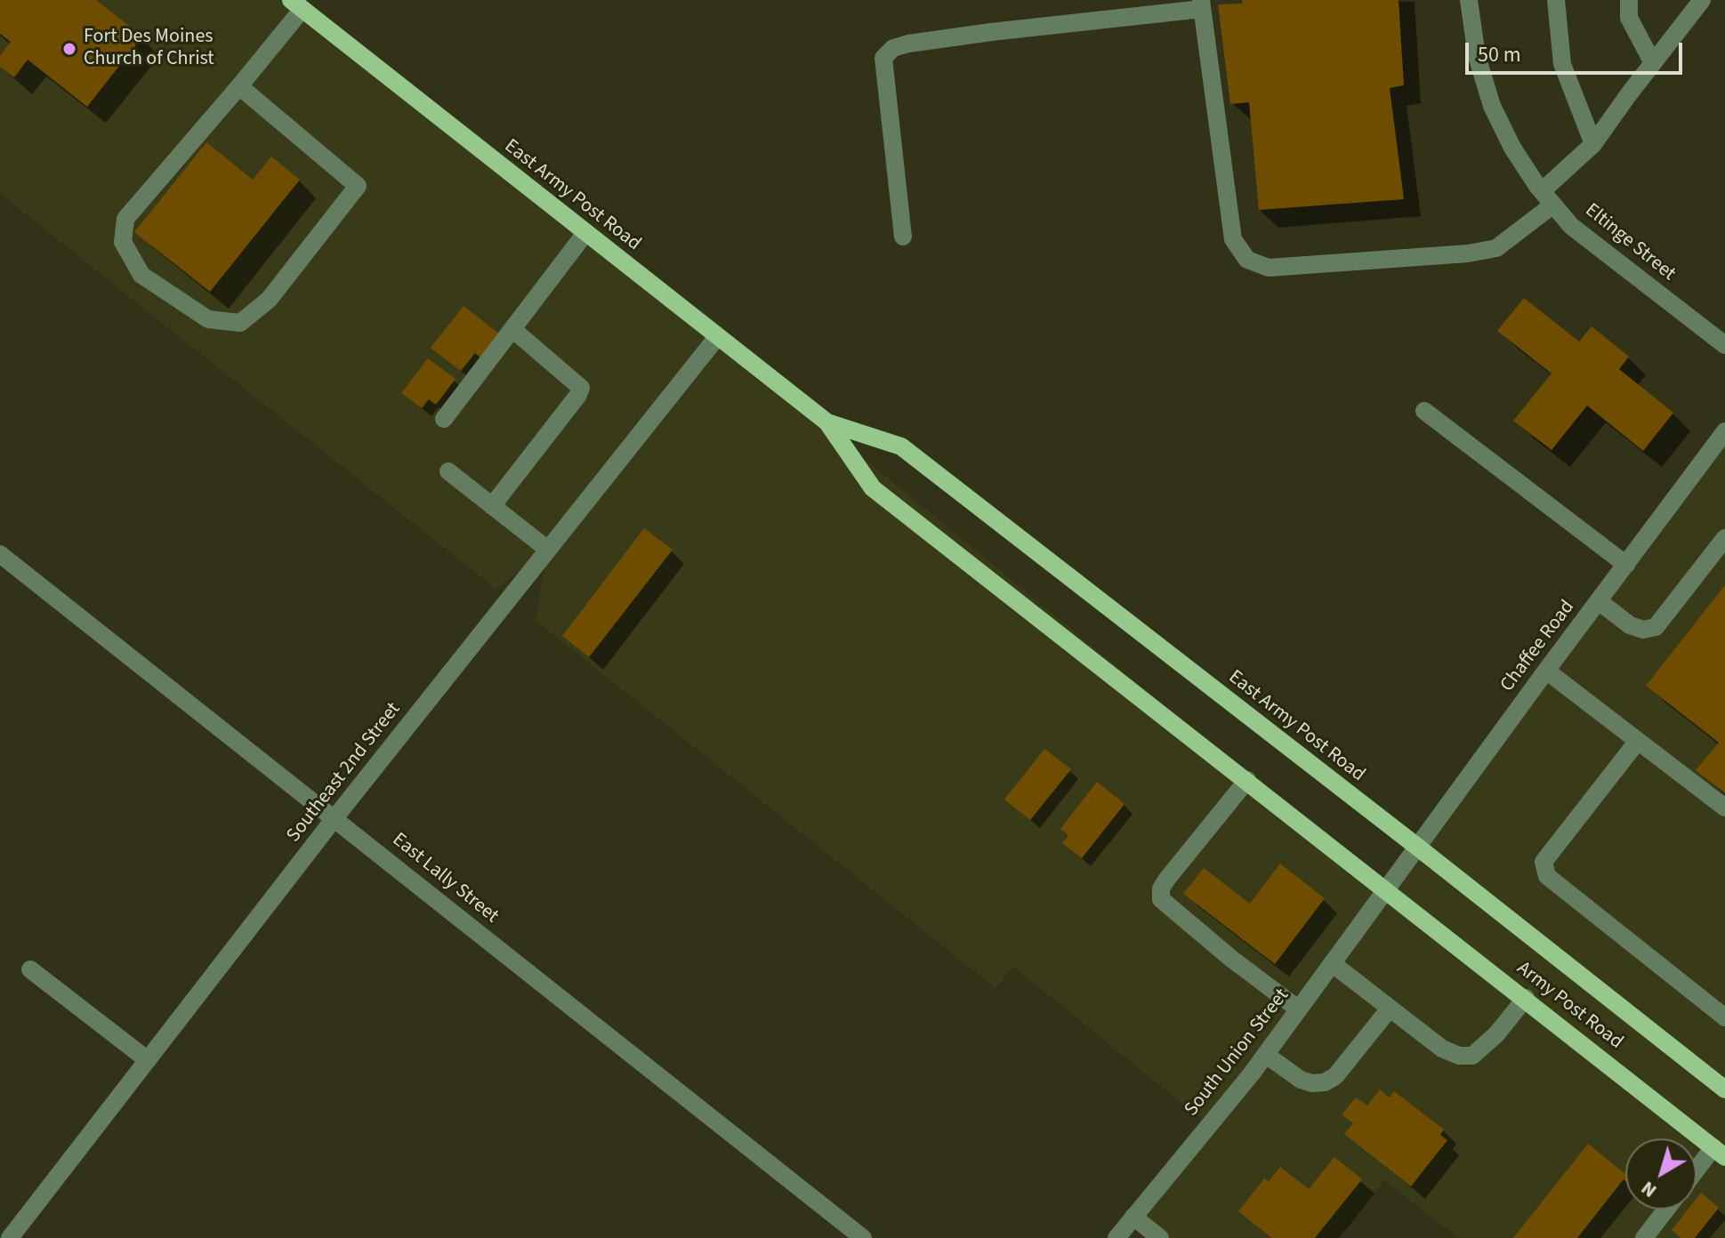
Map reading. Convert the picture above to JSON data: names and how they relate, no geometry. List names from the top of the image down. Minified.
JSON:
{"streets":{"main road":["East Army Post Road","Army Post Road"],"street":["Eltinge Street","Chaffee Road","Southeast 2nd Street","East Lally Street","South Union Street"]},"crossings":[["East Army Post Road","Chaffee Road"],["East Army Post Road","Southeast 2nd Street"],["East Army Post Road","Army Post Road"],["East Army Post Road","South Union Street"],["Chaffee Road","Army Post Road"],["Chaffee Road","South Union Street"],["Southeast 2nd Street","East Lally Street"],["Army Post Road","South Union Street"]],"places":["Fort Des Moines Church of Christ"],"scale_bar":"50 m","north":"bottom left"}
